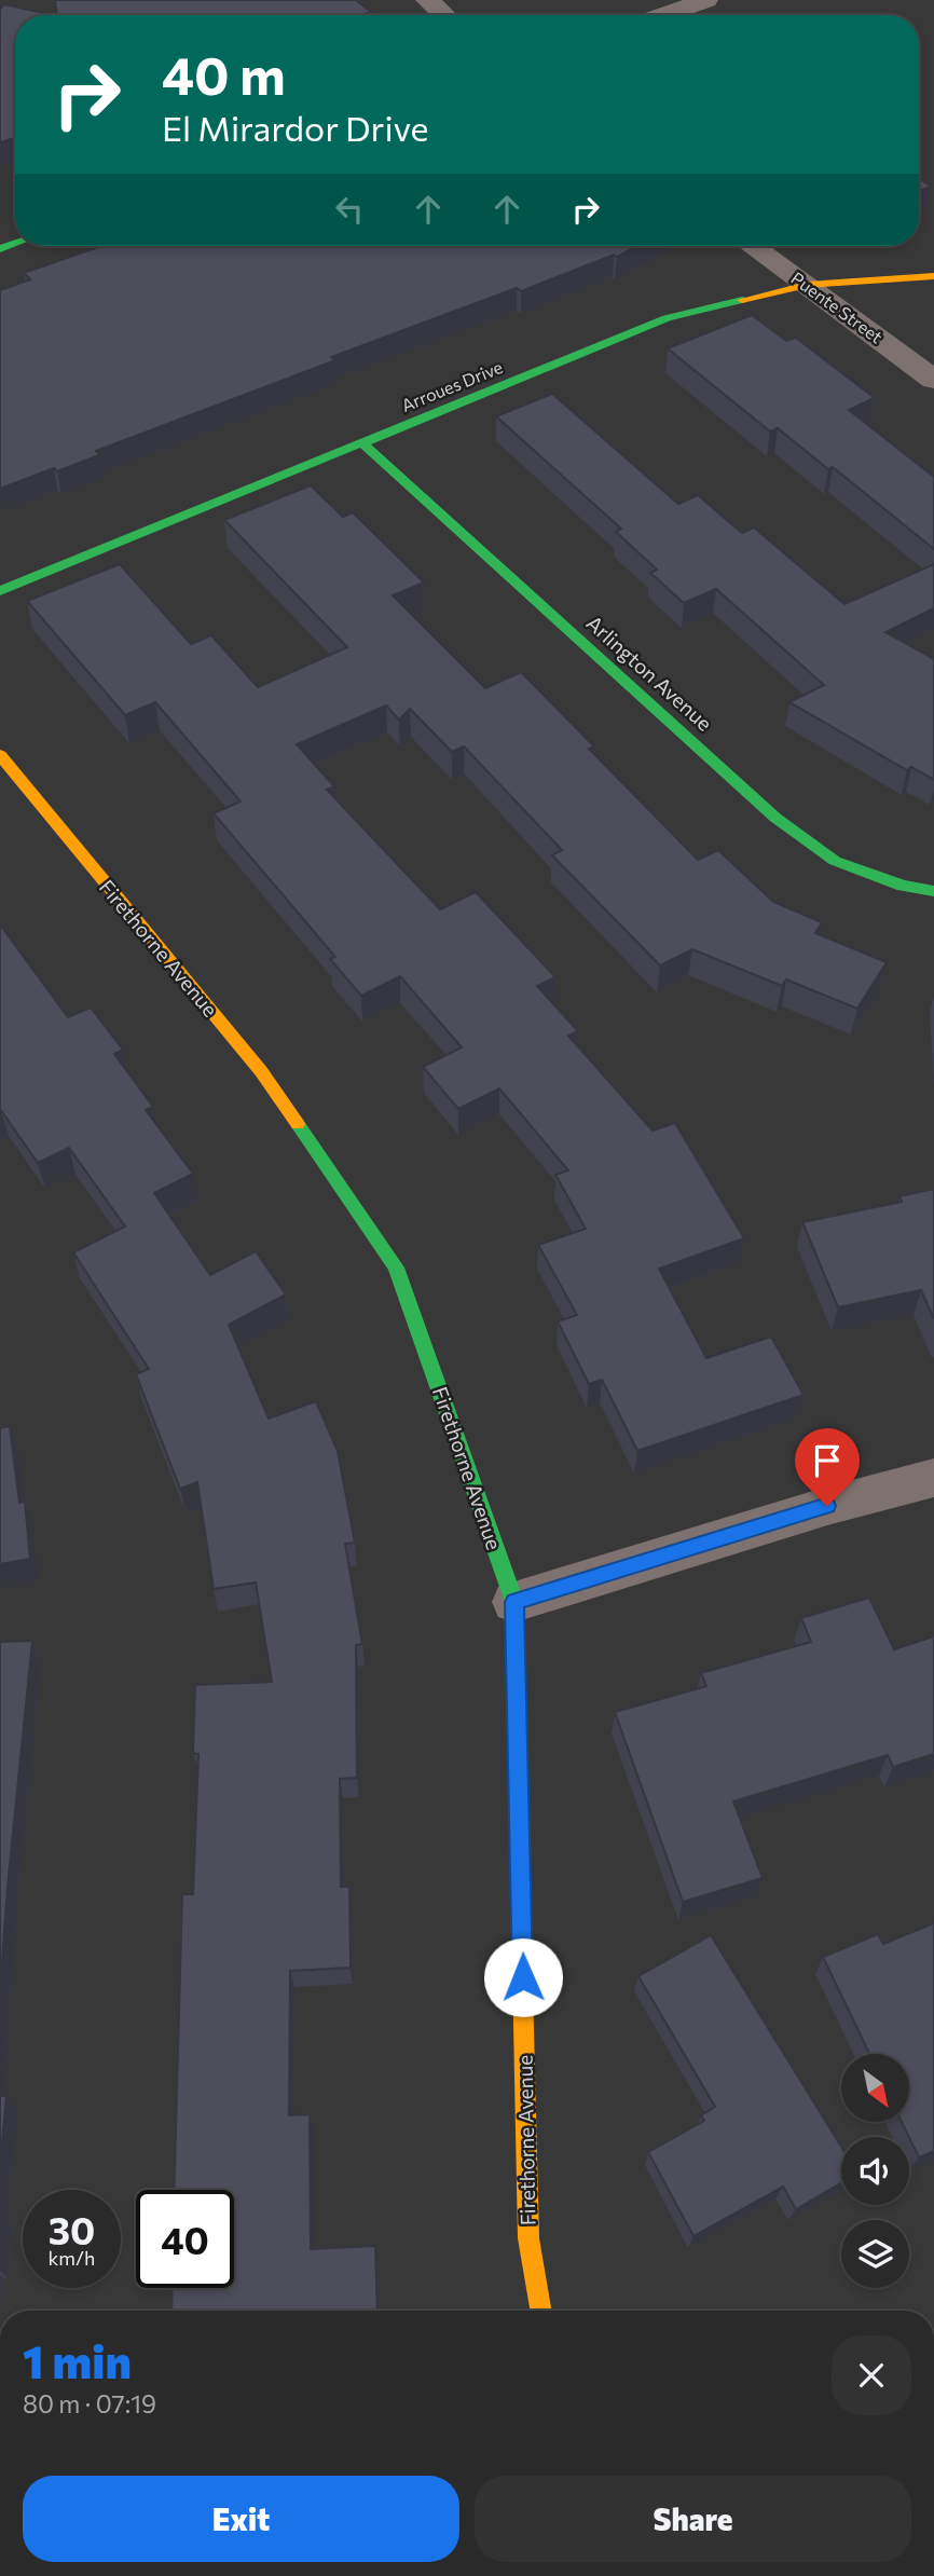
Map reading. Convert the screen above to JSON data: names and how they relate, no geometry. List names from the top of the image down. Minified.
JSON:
{"streets":{"street":["Puente Street","Arroues Drive","Arlington Avenue","Firethorne Avenue"]},"crossings":[["Puente Street","Arroues Drive"],["Arroues Drive","Arlington Avenue"]],"north":"bottom right","page":{"turn":["40 m","El Mirardor Drive"],"speed":"30 km/h","limit":"40","heading":["1 min","80 m · 07:19"],"buttons":["Exit","Share"]}}
